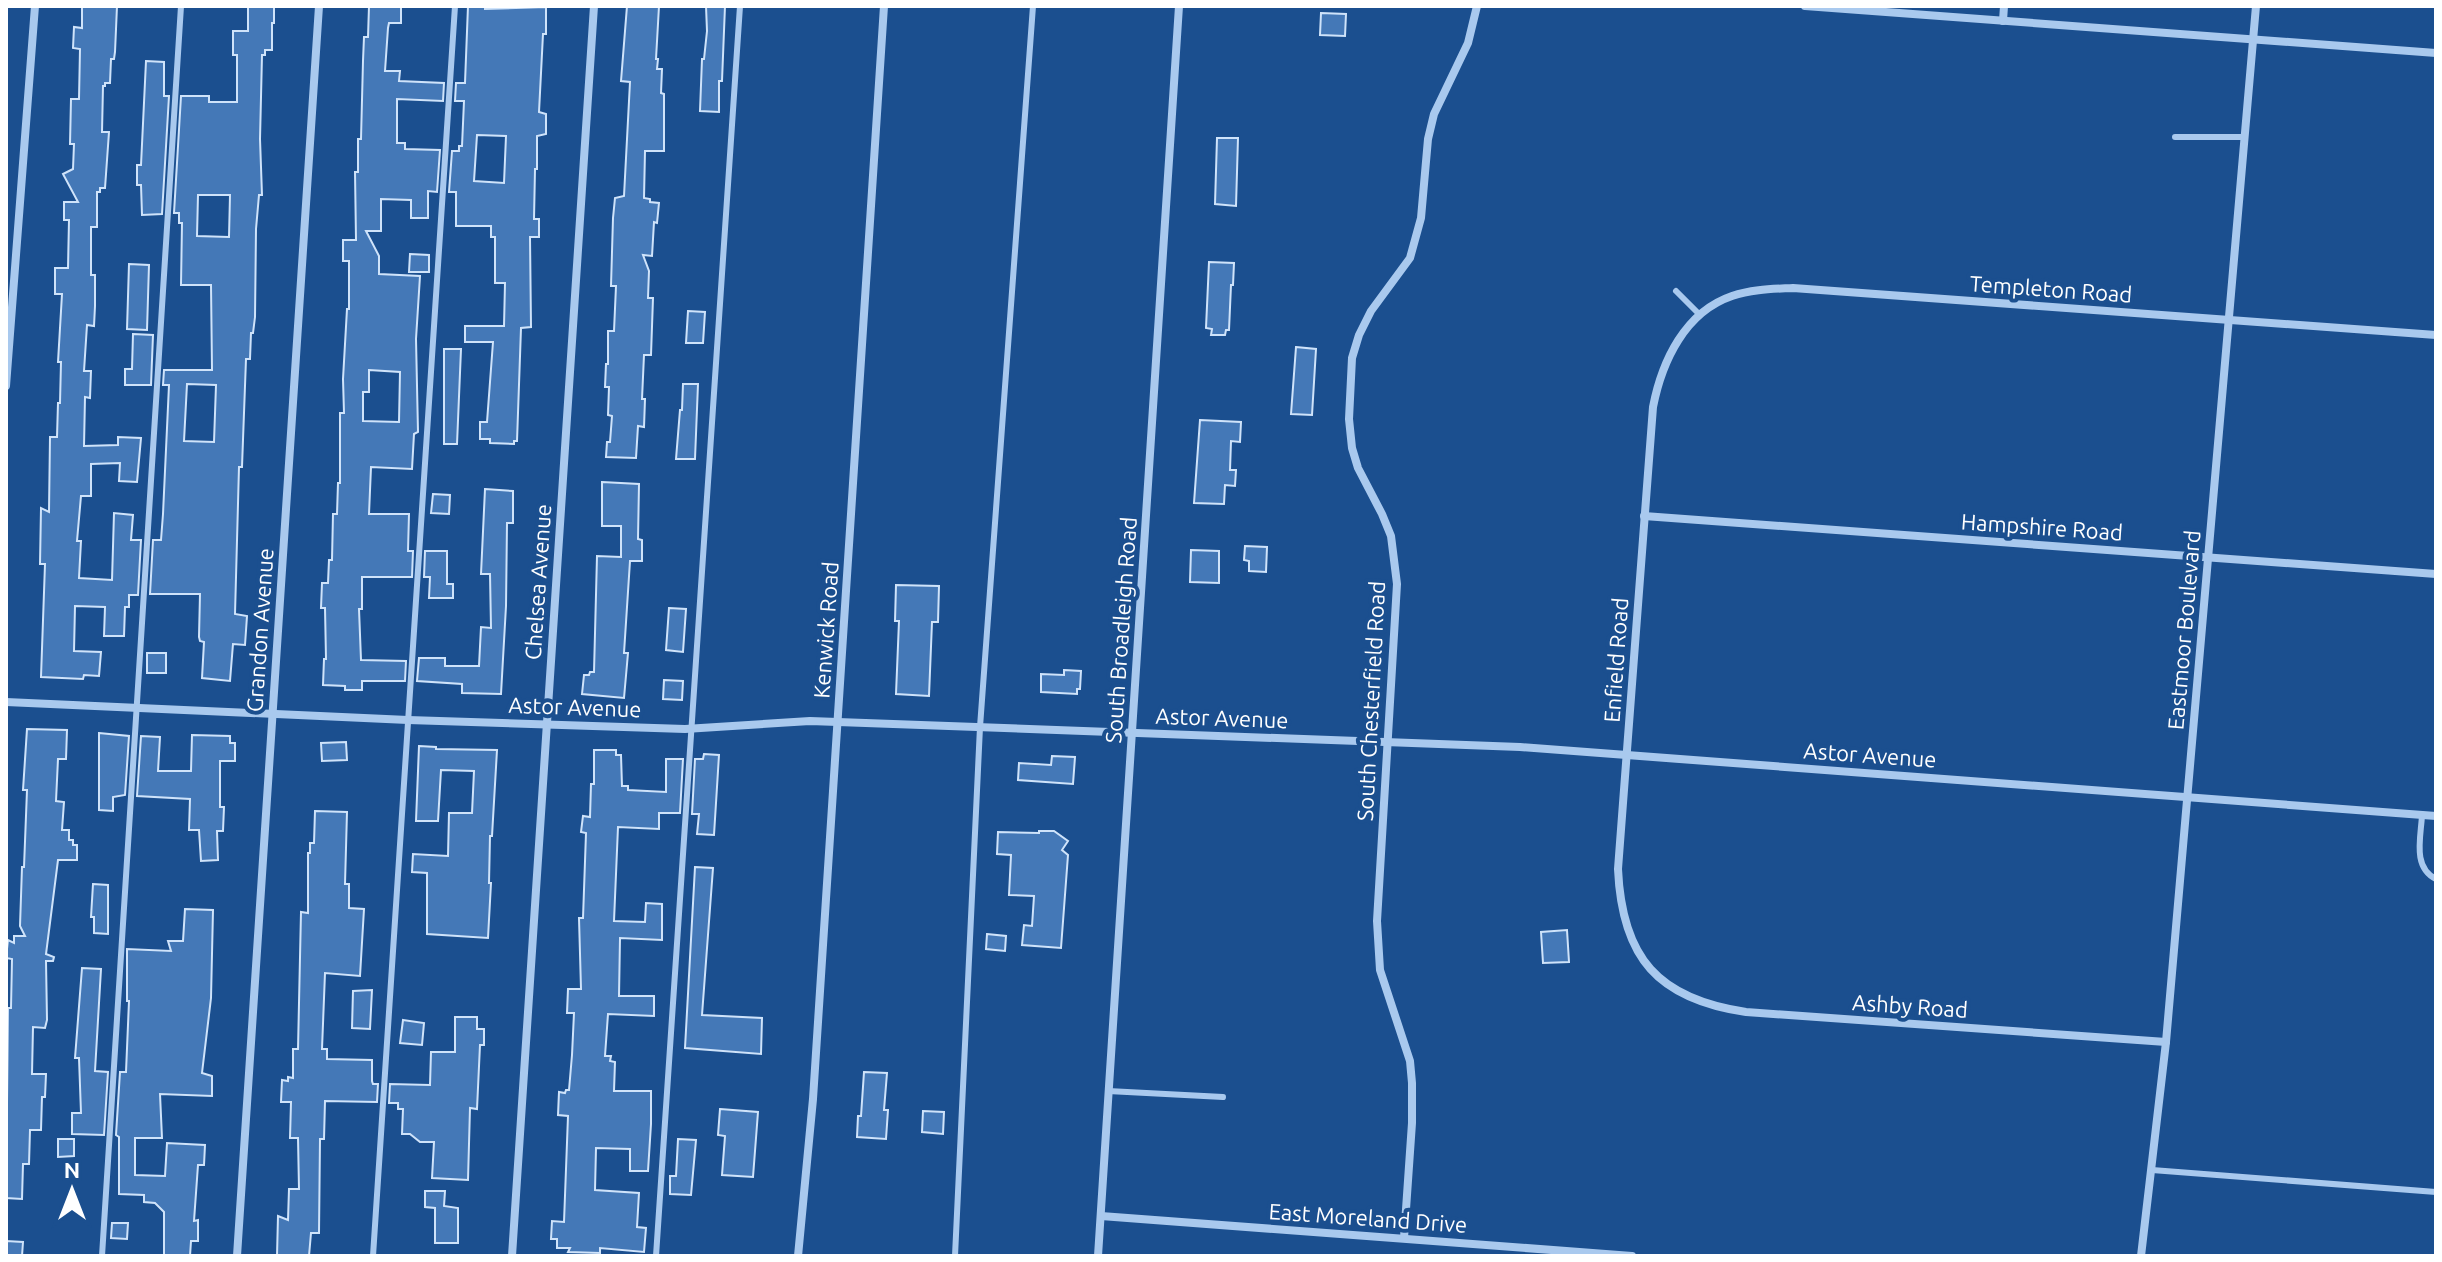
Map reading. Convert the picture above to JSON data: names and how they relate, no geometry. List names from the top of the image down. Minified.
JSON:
{"streets":{"street":["Templeton Road","Hampshire Road","Chelsea Avenue","Grandon Avenue","Kenwick Road","South Broadleigh Road","Eastmoor Boulevard","Enfield Road","South Chesterfield Road","Astor Avenue","Ashby Road","East Moreland Drive"]},"crossings":[["Templeton Road","Eastmoor Boulevard"],["Templeton Road","Enfield Road"],["Hampshire Road","Eastmoor Boulevard"],["Hampshire Road","Enfield Road"],["Chelsea Avenue","Astor Avenue"],["Grandon Avenue","Astor Avenue"],["Kenwick Road","Astor Avenue"],["South Broadleigh Road","Astor Avenue"],["South Broadleigh Road","East Moreland Drive"],["Eastmoor Boulevard","Astor Avenue"],["Eastmoor Boulevard","Ashby Road"],["Enfield Road","Astor Avenue"],["Enfield Road","Ashby Road"],["South Chesterfield Road","Astor Avenue"],["South Chesterfield Road","East Moreland Drive"]],"north":"top"}
